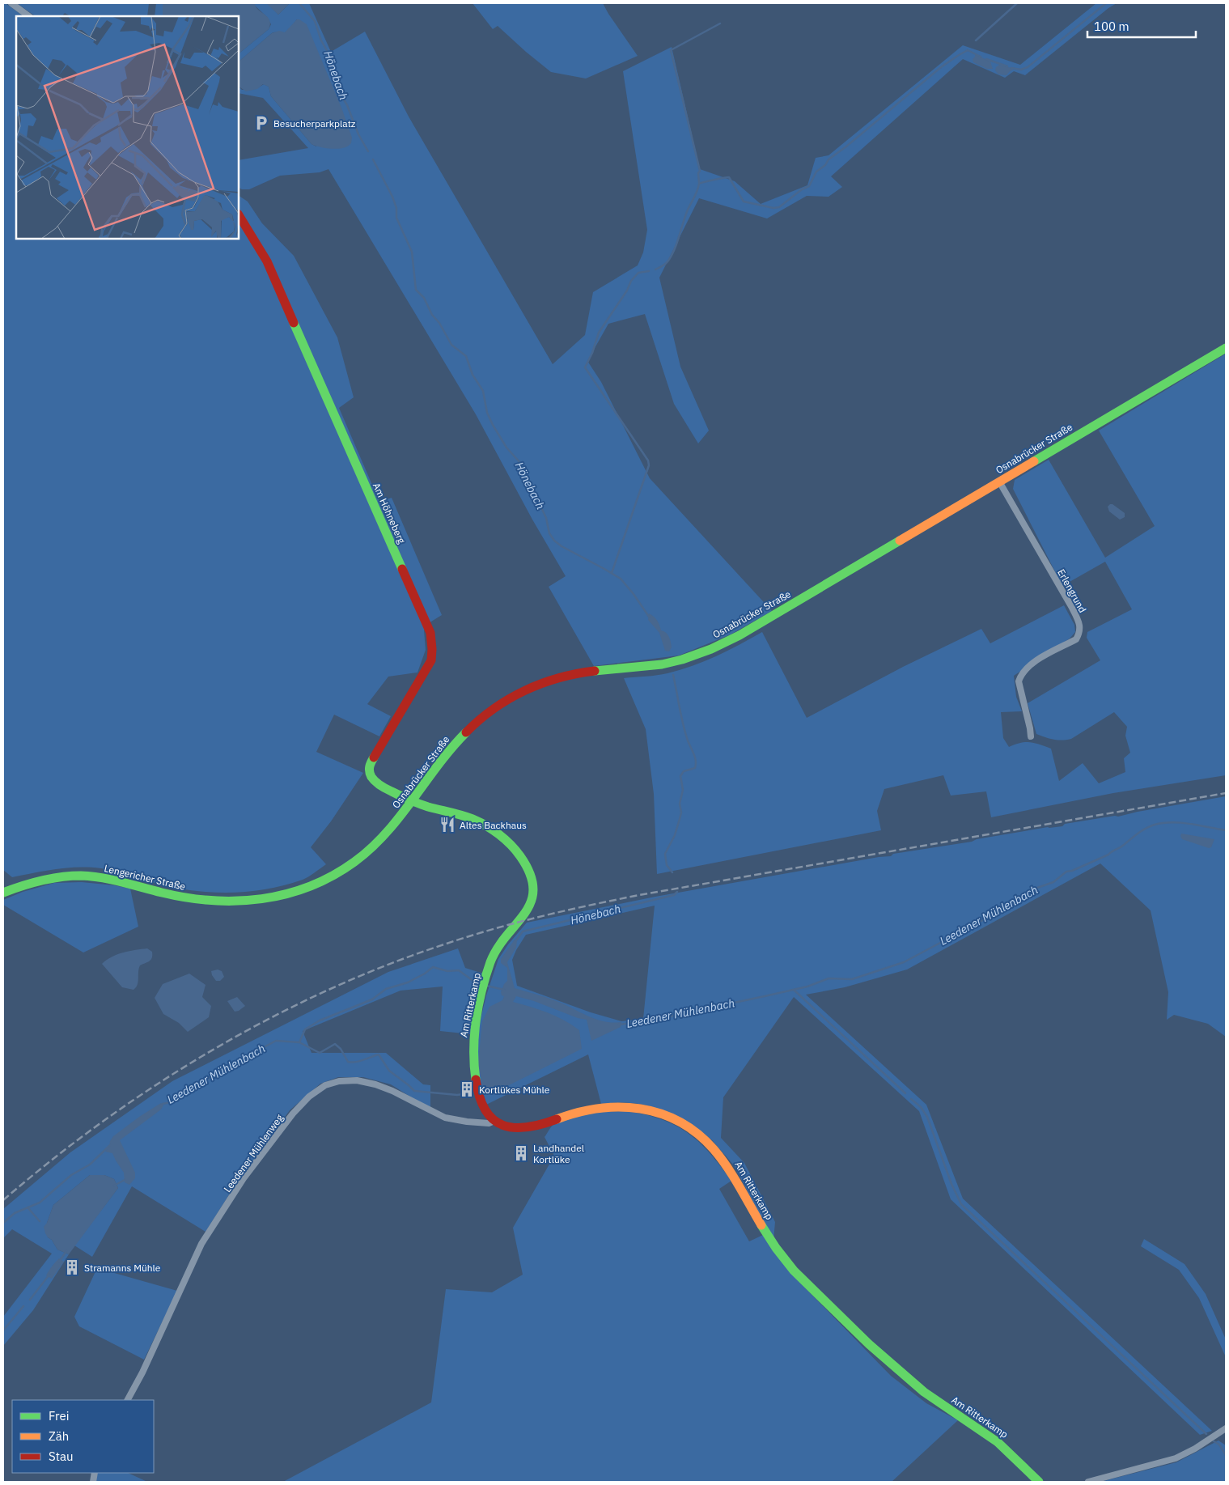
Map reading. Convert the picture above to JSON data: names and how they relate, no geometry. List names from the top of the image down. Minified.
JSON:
{"streets":{"street":["Osnabrücker Straße","Am Höhneberg","Erlengrund","Lengericher Straße","Am Ritterkamp","Leedener Mühlenweg"]},"crossings":[["Osnabrücker Straße","Am Höhneberg"],["Osnabrücker Straße","Erlengrund"],["Osnabrücker Straße","Lengericher Straße"],["Osnabrücker Straße","Am Ritterkamp"],["Am Höhneberg","Am Ritterkamp"],["Am Ritterkamp","Leedener Mühlenweg"]],"water":["Hönebach","Leedener Mühlenbach"],"places":{"parking":["Besucherparkplatz"],"restaurant":["Altes Backhaus"],"building":["Kortlükes Mühle","Landhandel Kortlüke","Stramanns Mühle"]},"legend":["Frei","Zäh","Stau"],"scale_bar":"100 m"}
